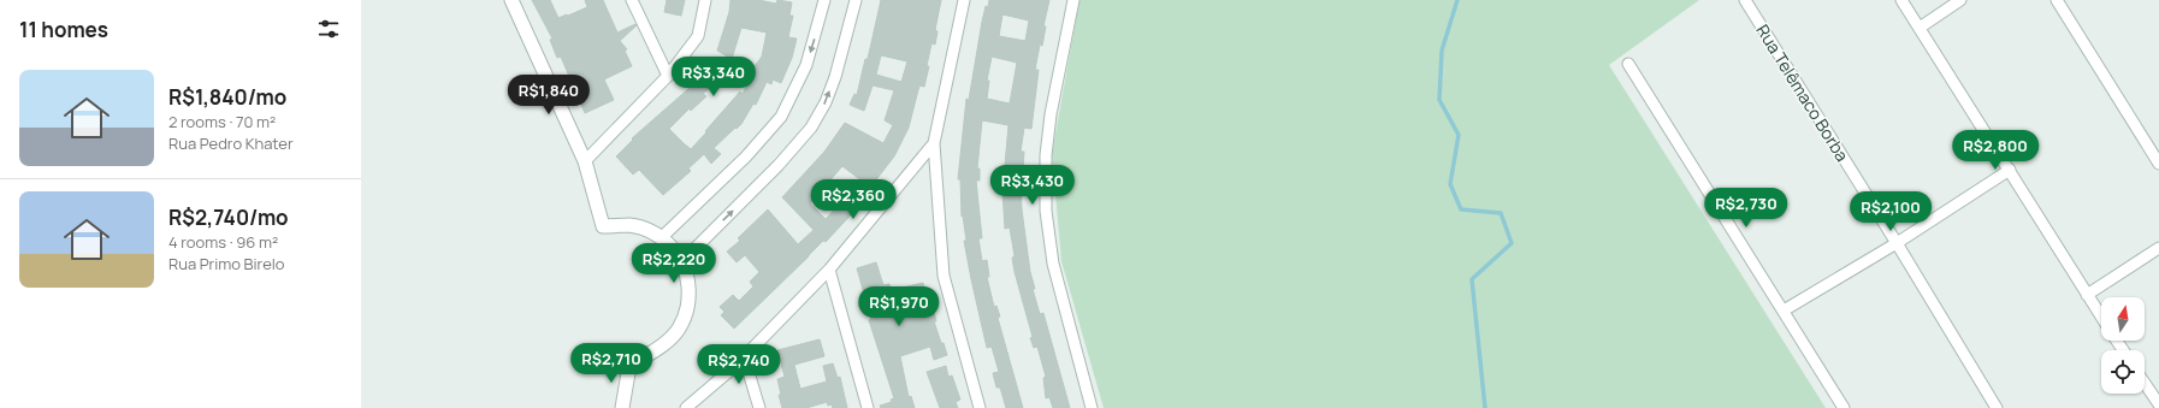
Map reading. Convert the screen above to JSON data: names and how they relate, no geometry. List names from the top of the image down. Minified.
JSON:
{"streets":{"street":["Rua Telêmaco Borba"]},"north":"top","page":{"heading":"11 homes","price":["R$3,340","R$1,840","R$2,800","R$3,430","R$2,360","R$2,730","R$2,100","R$2,220","R$1,970","R$2,710","R$2,740"],"list":[{"name":"R$1,840/mo","note":"2 rooms · 70 m² · Rua Pedro Khater"},{"name":"R$2,740/mo","note":"4 rooms · 96 m² · Rua Primo Birelo"}]}}
